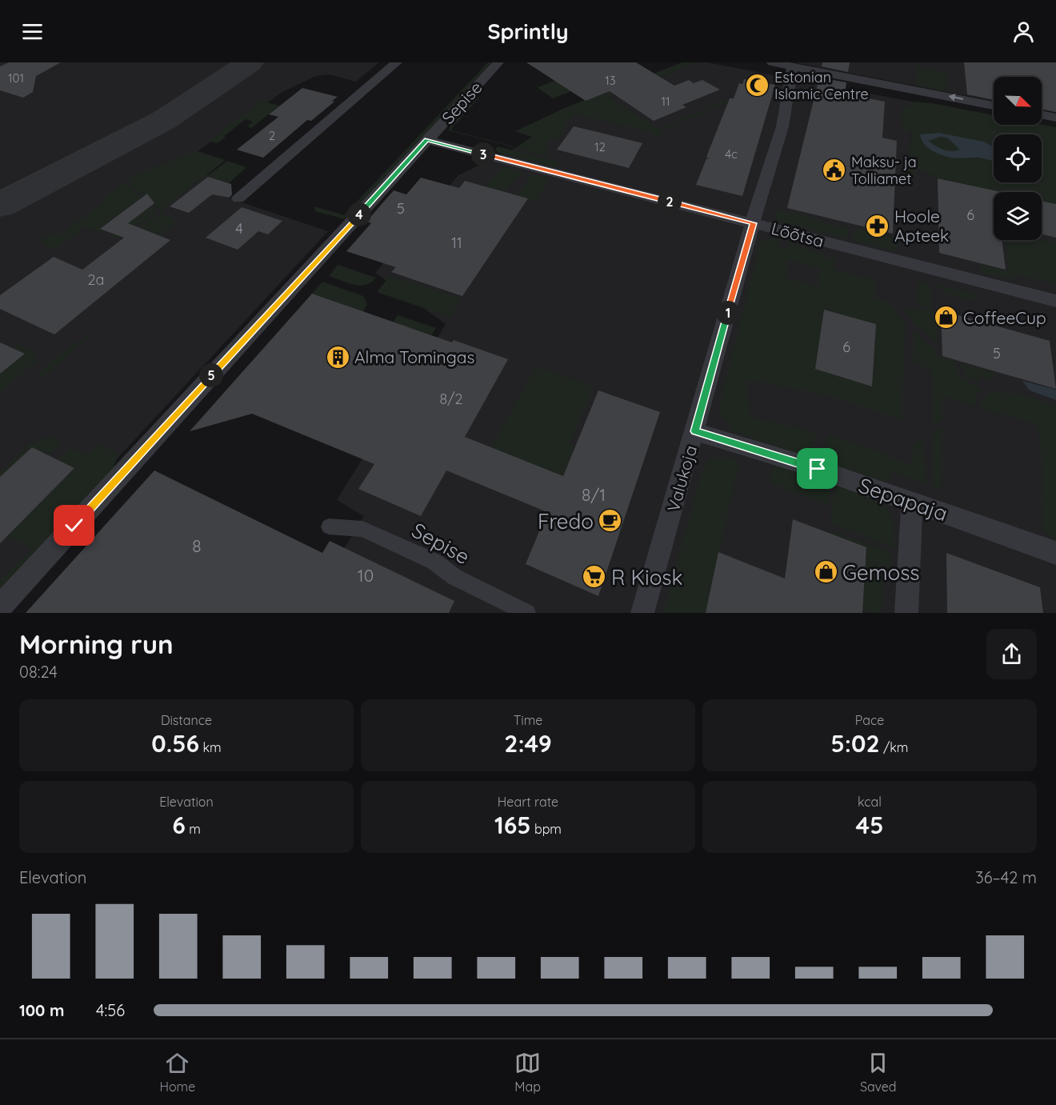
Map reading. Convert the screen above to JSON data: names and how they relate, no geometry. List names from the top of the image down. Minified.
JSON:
{"streets":{"street":["Sepise","Lõõtsa","Valukoja","Sepapaja"]},"crossings":[["Sepise","Lõõtsa"],["Lõõtsa","Valukoja"],["Valukoja","Sepapaja"]],"places":{"mosque":["Estonian Islamic Centre"],"public building":["Maksu- ja Tolliamet"],"pharmacy":["Hoole Apteek"],"shop":["CoffeeCup","Gemoss"],"building":["Alma Tomingas"],"cafe":["Fredo"],"supermarket":["R Kiosk"]},"house_numbers":["101","13","11","2","12","4c","5","6","4","11","2a","6","5","8/2","8/1","8","10"],"north":"bottom right","page":{"header":"Sprintly","pins":["3","2","4","1","5"],"heading":["Morning run","08:24"],"stats":[["Distance","0.56 km"],["Time","2:49"],["Pace","5:02 /km"],["Elevation","6 m"],["Heart rate","165 bpm"],["kcal","45"]],"chart":["Elevation","36–42 m"],"list":[{"name":"100 m","note":"4:56"}],"tabs":["Home","Map","Saved"]}}
